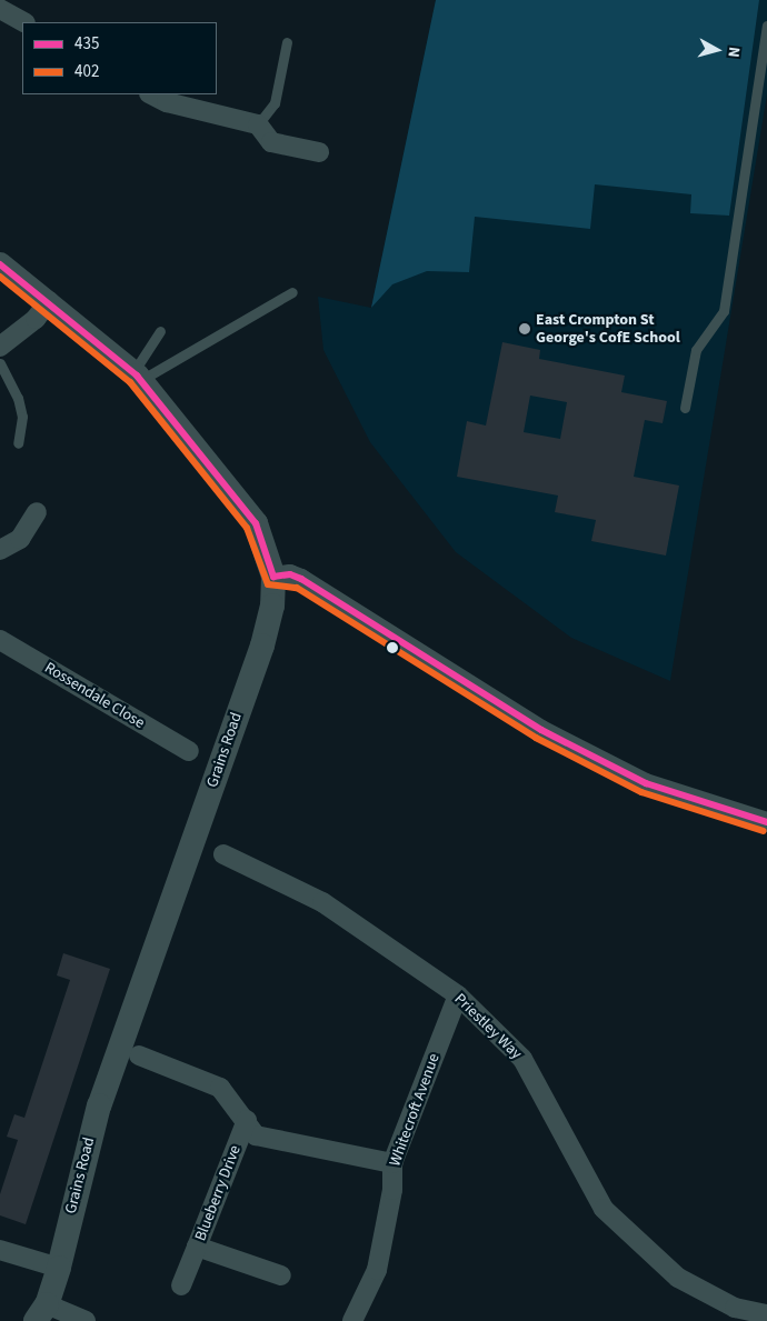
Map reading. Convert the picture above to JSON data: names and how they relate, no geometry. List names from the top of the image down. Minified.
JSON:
{"streets":{"street":["Rossendale Close","Grains Road","Priestley Way","Whitecroft Avenue","Blueberry Drive"]},"crossings":[["Priestley Way","Whitecroft Avenue"],["Whitecroft Avenue","Blueberry Drive"]],"places":["East Crompton St George's CofE School"],"lines":["transit line 435","transit line 402"],"legend":["435","402"],"north":"right"}
